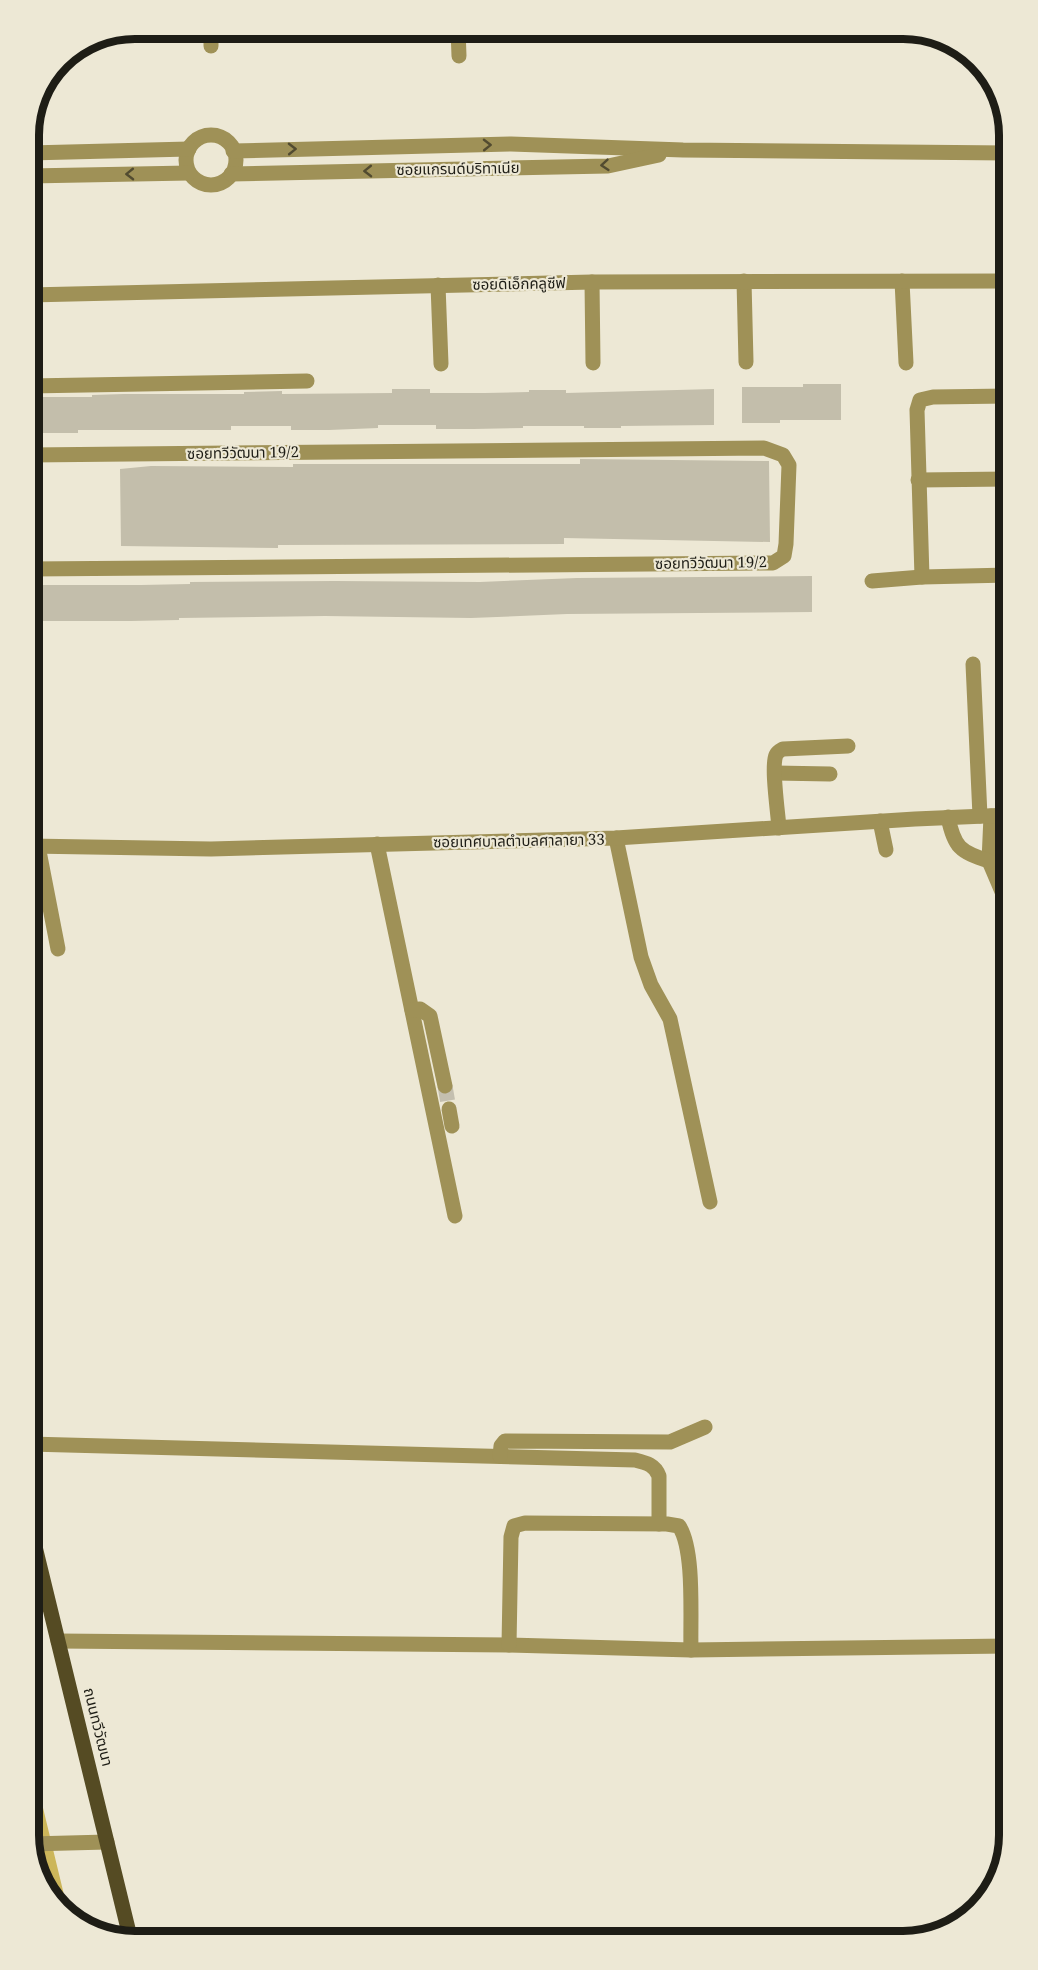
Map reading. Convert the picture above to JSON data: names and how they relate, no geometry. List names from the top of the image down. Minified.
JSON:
{"streets":{"main road":["ถนนทวีวัฒนา"],"street":["ซอยแกรนด์บริทาเนีย","ซอยดิเอ็กคลูซีฟ","ซอยทวีวัฒนา 19/2","ซอยเทศบาลตำบลศาลายา 33"]}}
